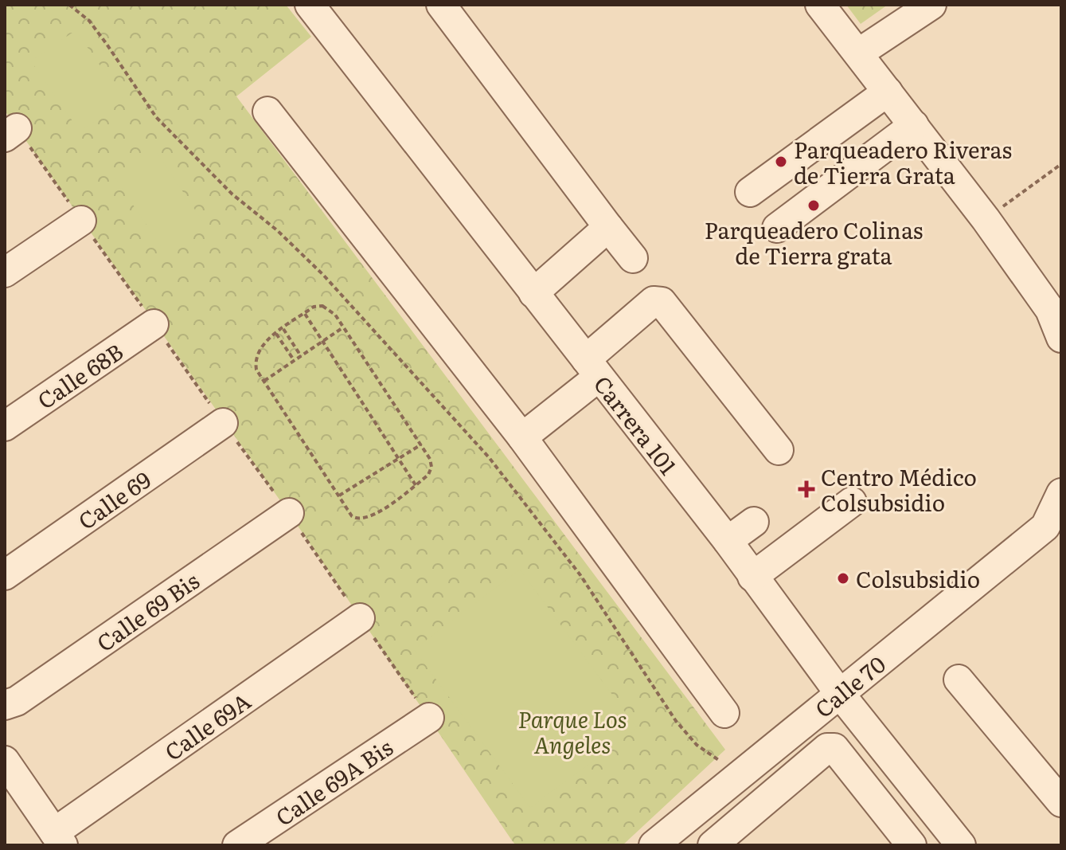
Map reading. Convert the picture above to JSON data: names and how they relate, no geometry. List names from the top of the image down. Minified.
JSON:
{"streets":{"street":["Calle 68B","Carrera 101","Calle 69","Calle 69 Bis","Calle 70","Calle 69A","Calle 69A Bis"]},"crossings":[["Carrera 101","Calle 70"]],"parks":["Parque Los Angeles"],"places":{"other":["Parqueadero Riveras de Tierra Grata","Parqueadero Colinas de Tierra grata","Colsubsidio"],"health":["Centro Médico Colsubsidio"]}}
